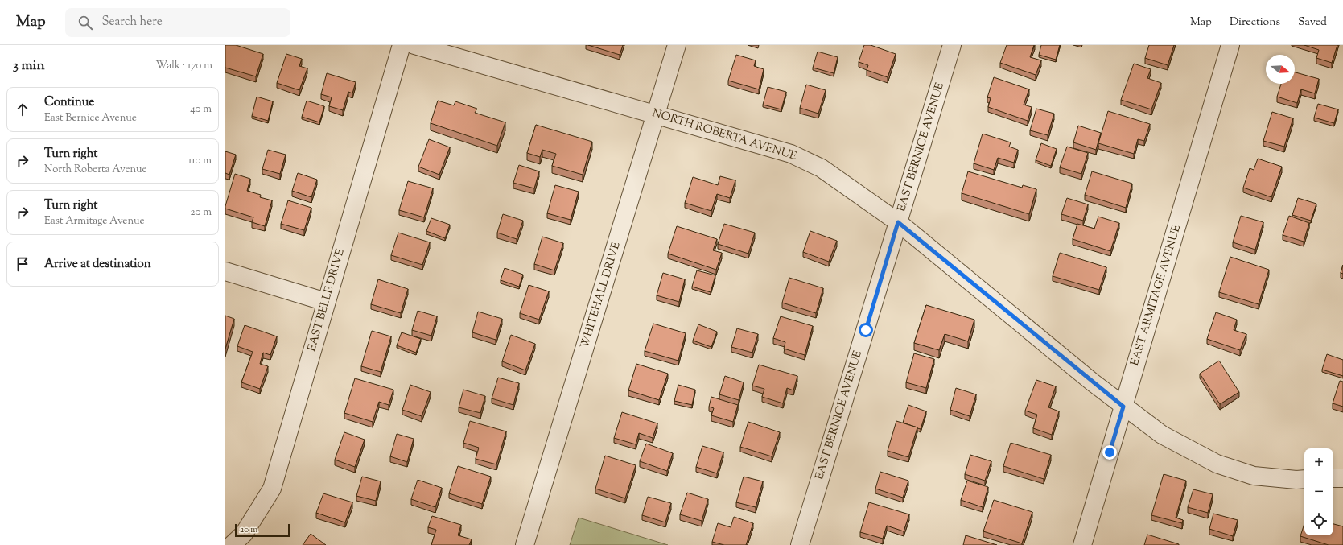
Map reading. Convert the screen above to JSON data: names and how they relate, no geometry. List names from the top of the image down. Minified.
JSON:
{"streets":{"street":["NORTH ROBERTA AVENUE","EAST BERNICE AVENUE","WHITEHALL DRIVE","EAST ARMITAGE AVENUE","EAST BELLE DRIVE"]},"crossings":[["NORTH ROBERTA AVENUE","EAST BERNICE AVENUE"],["NORTH ROBERTA AVENUE","WHITEHALL DRIVE"],["NORTH ROBERTA AVENUE","EAST ARMITAGE AVENUE"]],"scale_bar":"20 m","north":"right","page":{"header":"Map","search":"Search here","nav":["Map","Directions","Saved"],"heading":["3 min","Walk · 170 m"],"list":[["Continue","East Bernice Avenue","40 m"],["Turn right","North Roberta Avenue","110 m"],["Turn right","East Armitage Avenue","20 m"],"Arrive at destination"],"map_buttons":["+","−"],"scale":"20 m"}}
